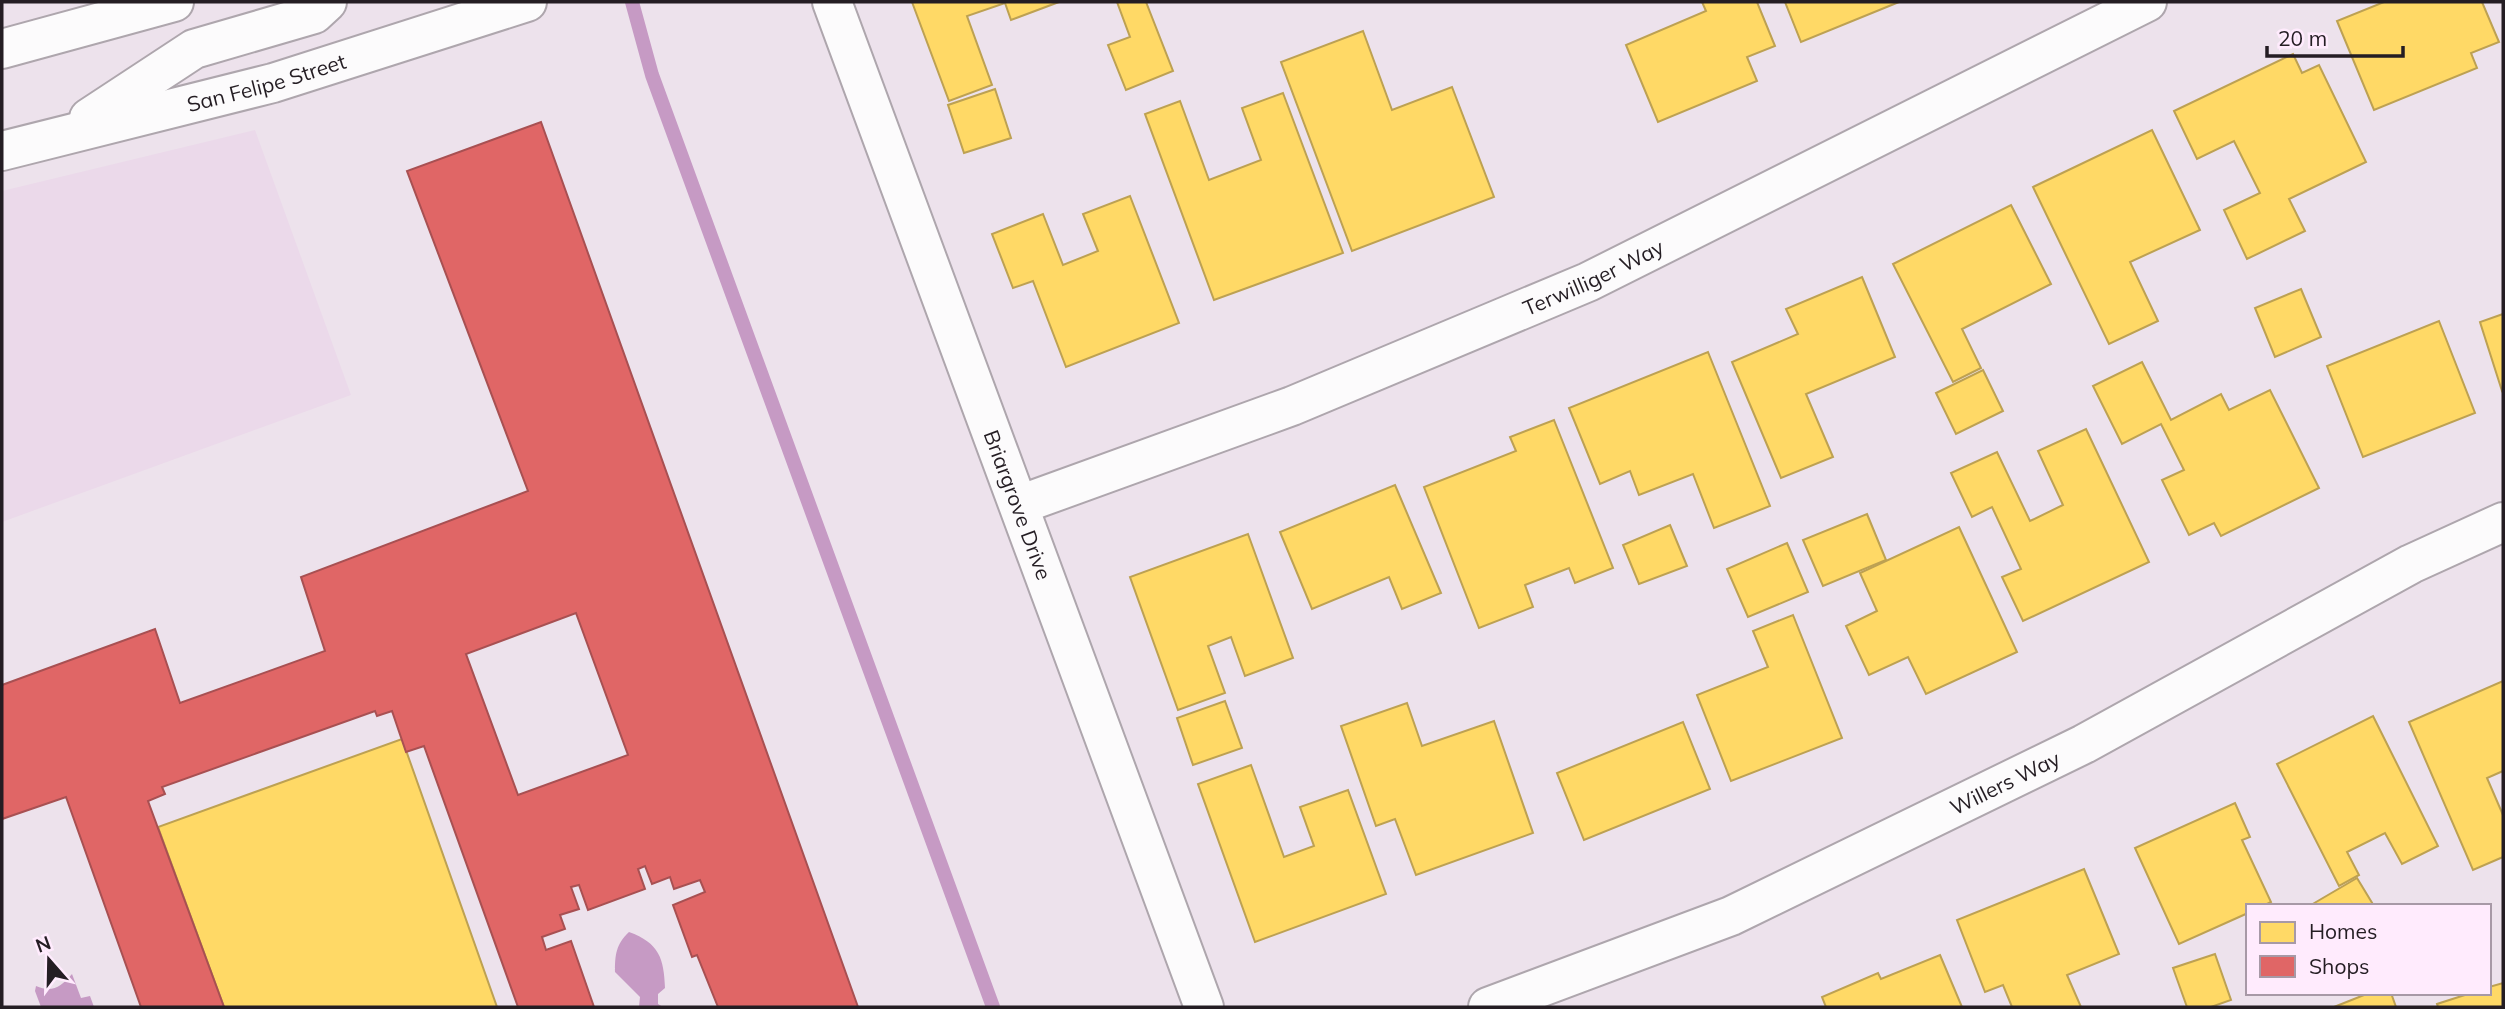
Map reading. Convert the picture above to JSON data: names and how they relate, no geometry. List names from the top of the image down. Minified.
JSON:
{"streets":{"street":["San Felipe Street","Terwilliger Way","Briargrove Drive","Willers Way"]},"crossings":[["Terwilliger Way","Briargrove Drive"]],"legend":["Homes","Shops"],"scale_bar":"20 m","north":"top"}
